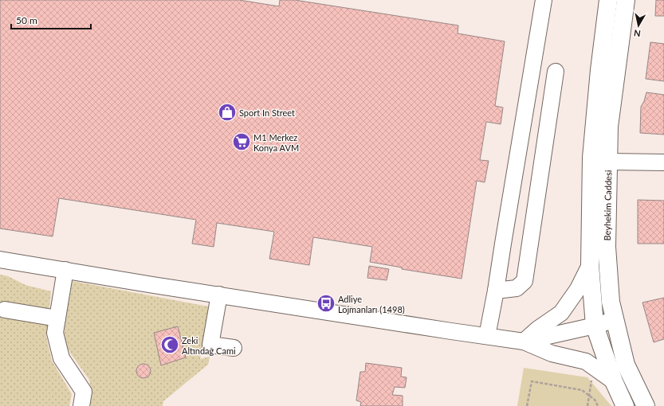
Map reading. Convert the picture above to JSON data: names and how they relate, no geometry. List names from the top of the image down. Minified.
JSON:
{"streets":{"main road":["Beyhekim Caddesi"]},"places":{"shop":["Sport In Street"],"supermarket":["M1 Merkez Konya AVM"],"bus stop":["Adliye Lojmanları (1498)"],"mosque":["Zeki Altındağ Cami"]},"scale_bar":"50 m","north":"bottom"}
